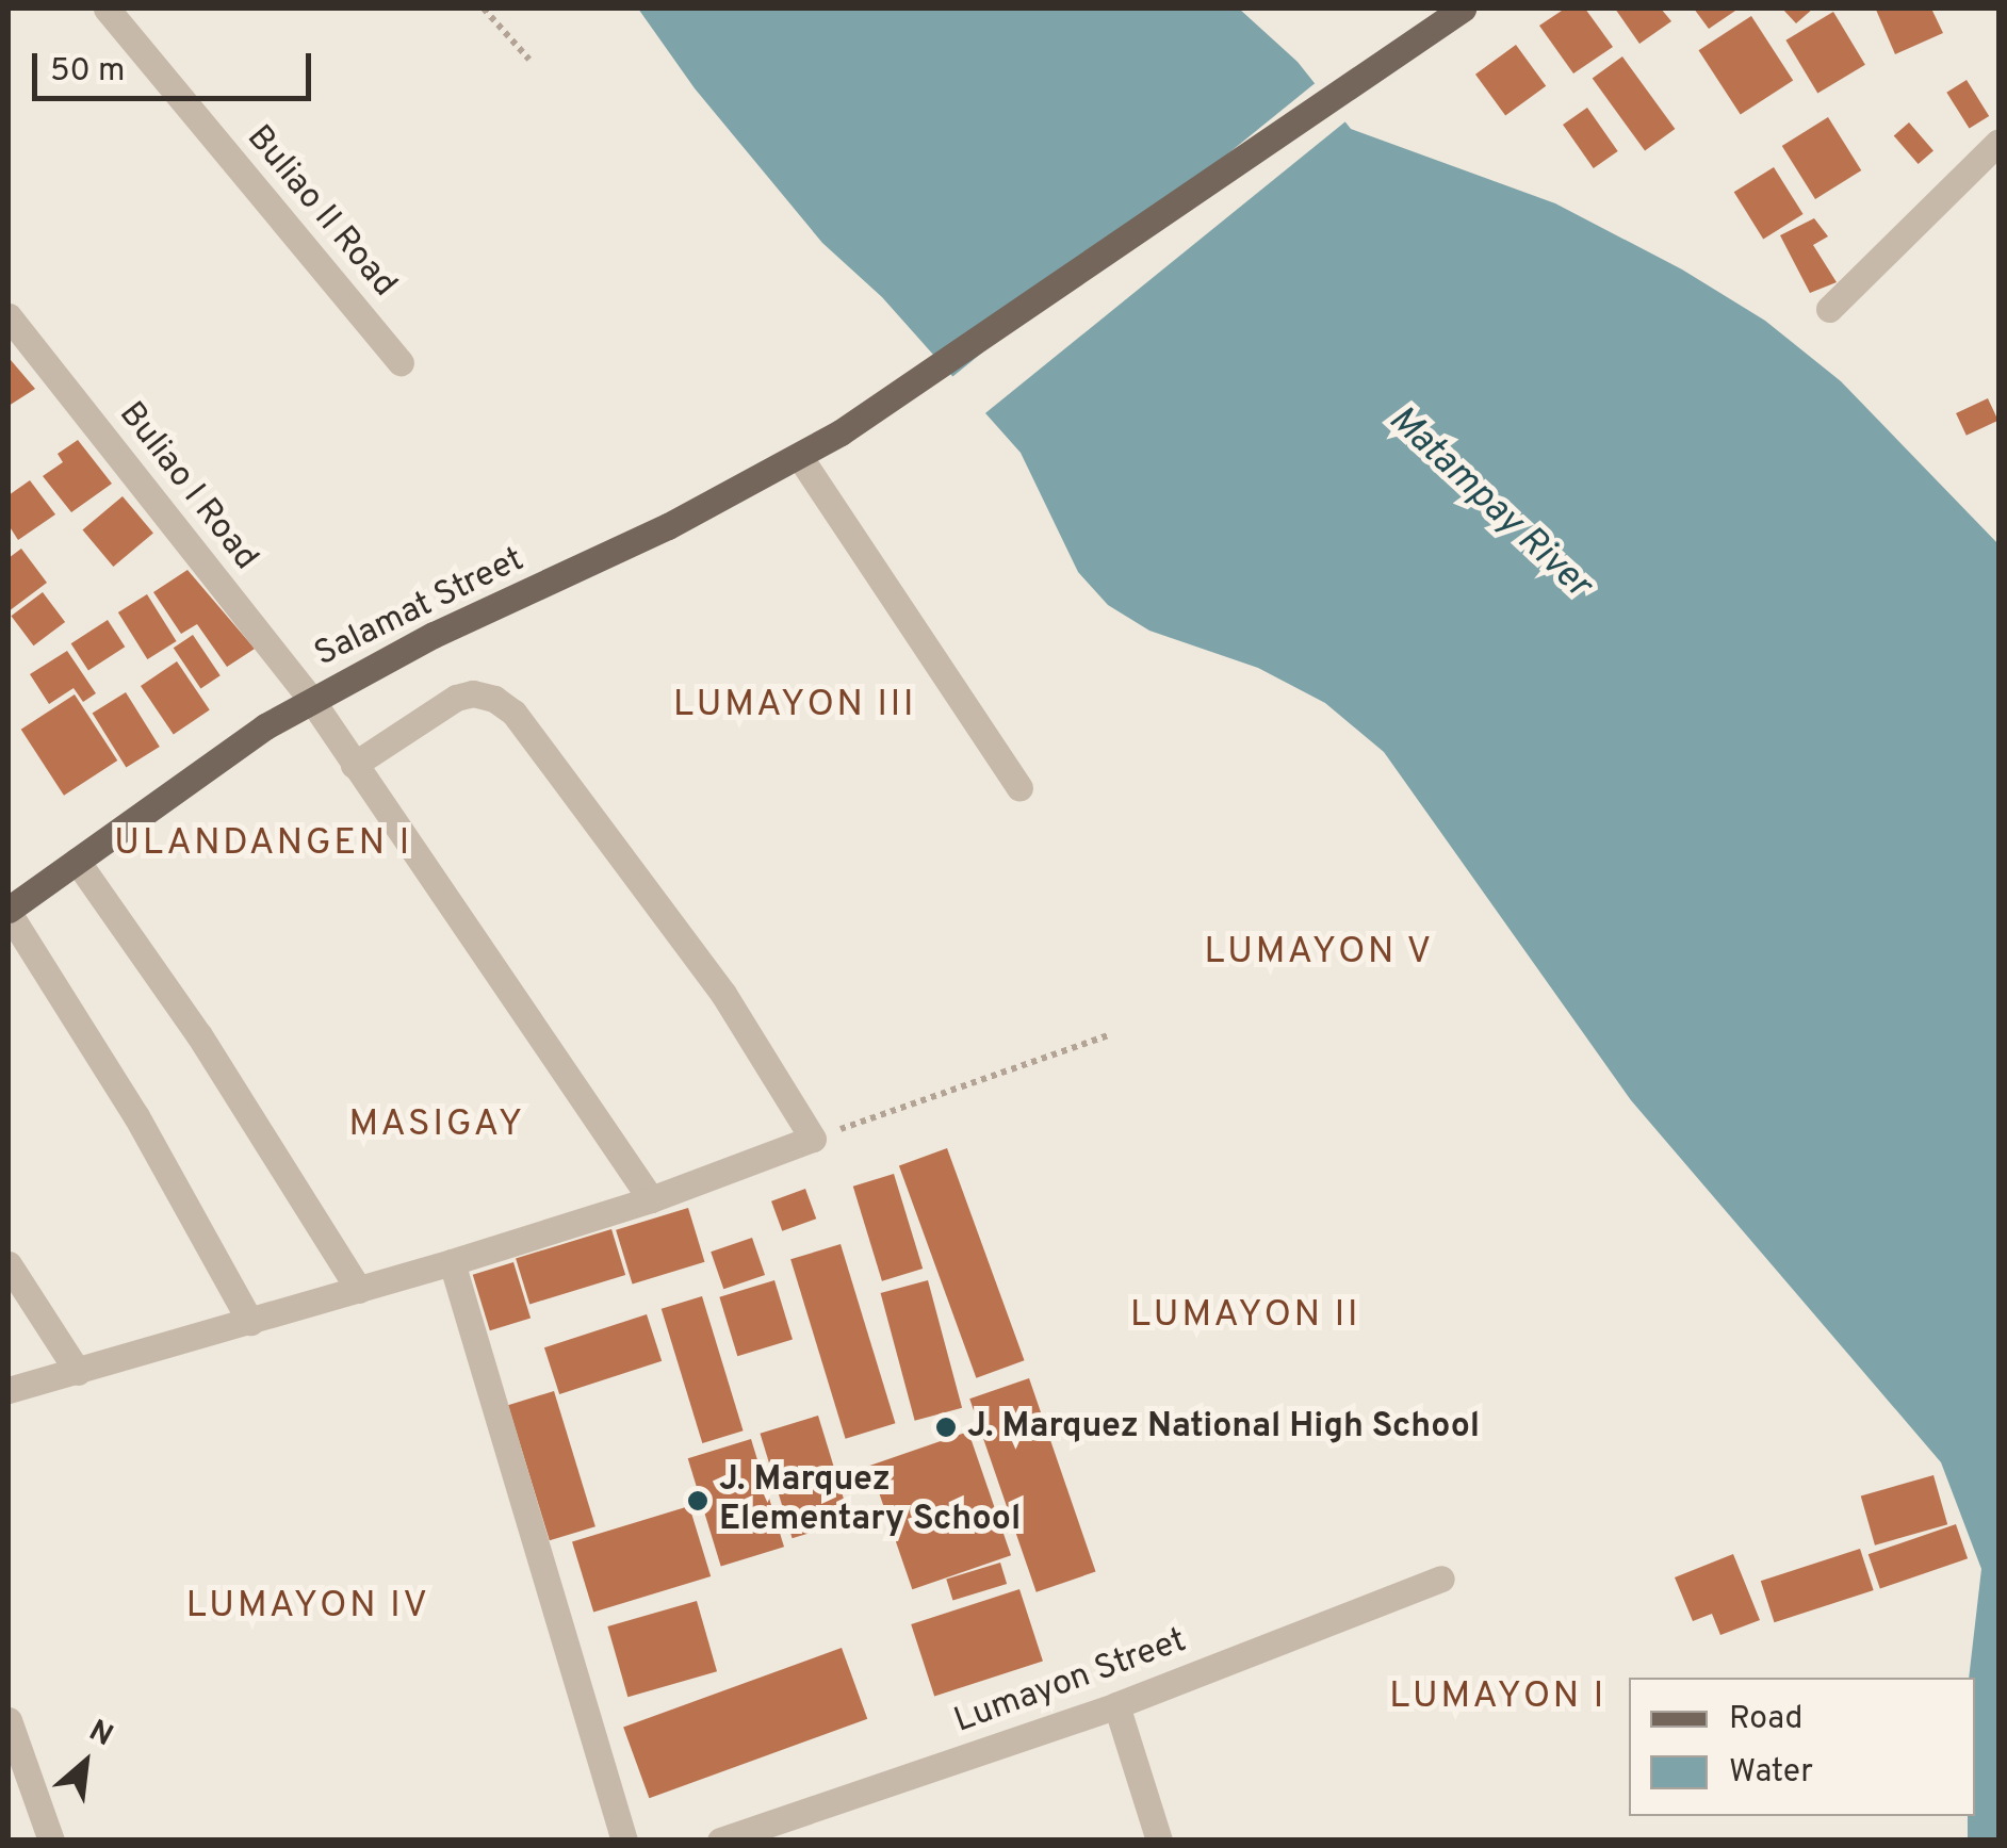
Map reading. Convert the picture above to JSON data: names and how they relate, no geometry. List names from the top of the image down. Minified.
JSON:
{"streets":{"main road":["Salamat Street"],"street":["Buliao II Road","Buliao I Road","Lumayon Street"]},"crossings":[["Buliao I Road","Salamat Street"]],"districts":["LUMAYON III","ULANDANGEN I","LUMAYON V","MASIGAY","LUMAYON II","LUMAYON IV","LUMAYON I"],"water":["Matampay River"],"places":["J. Marquez National High School","J. Marquez Elementary School"],"legend":["Road","Water"],"scale_bar":"50 m","north":"top right"}
